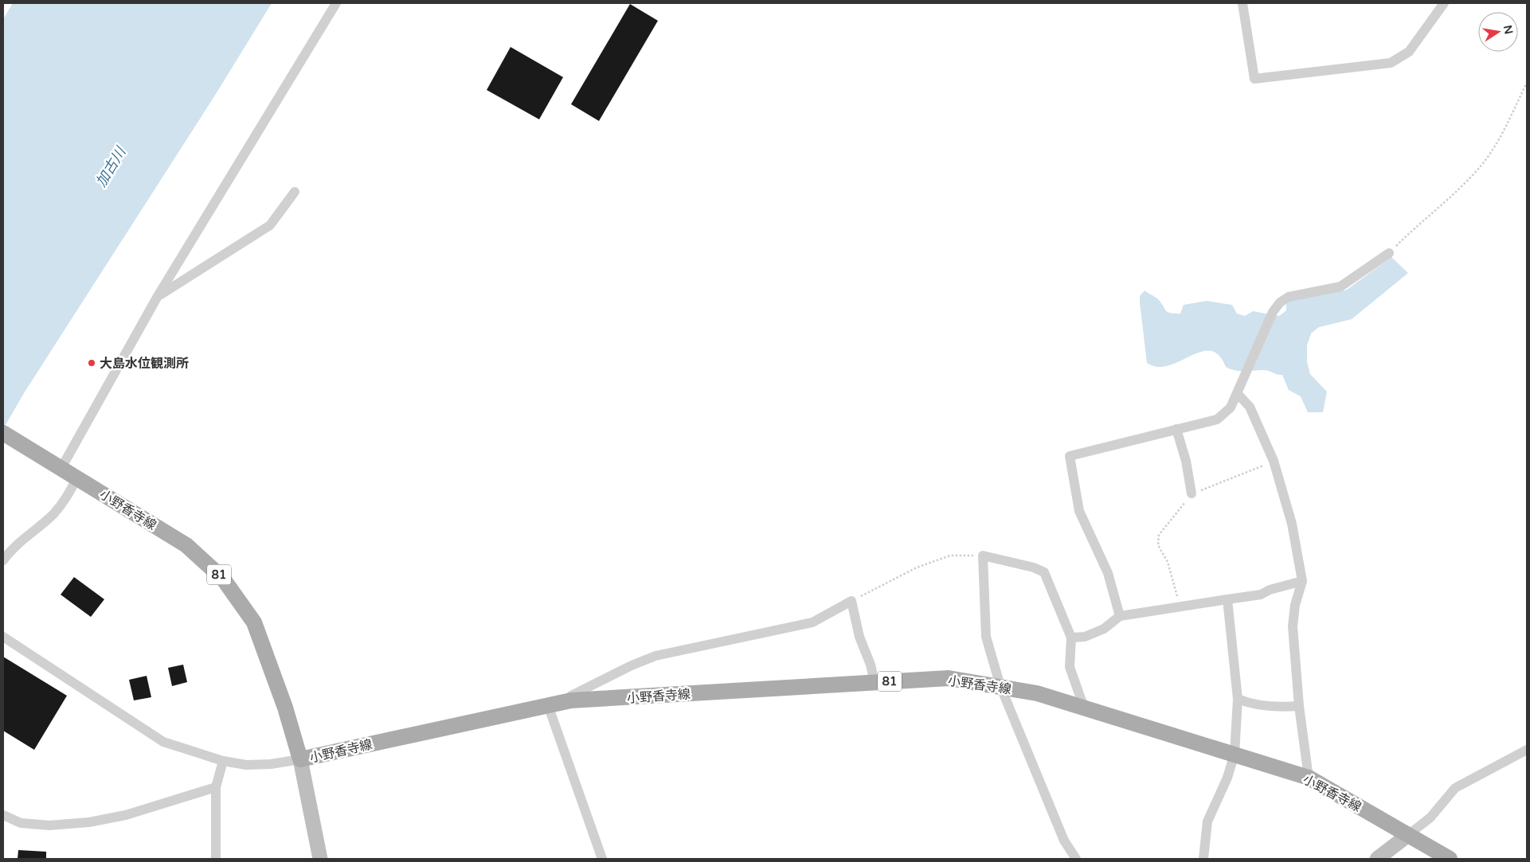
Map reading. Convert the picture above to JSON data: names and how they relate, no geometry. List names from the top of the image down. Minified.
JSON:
{"streets":{"main road":["小野香寺線","81"]},"water":["加古川"],"places":["大島水位観測所"],"north":"right"}
